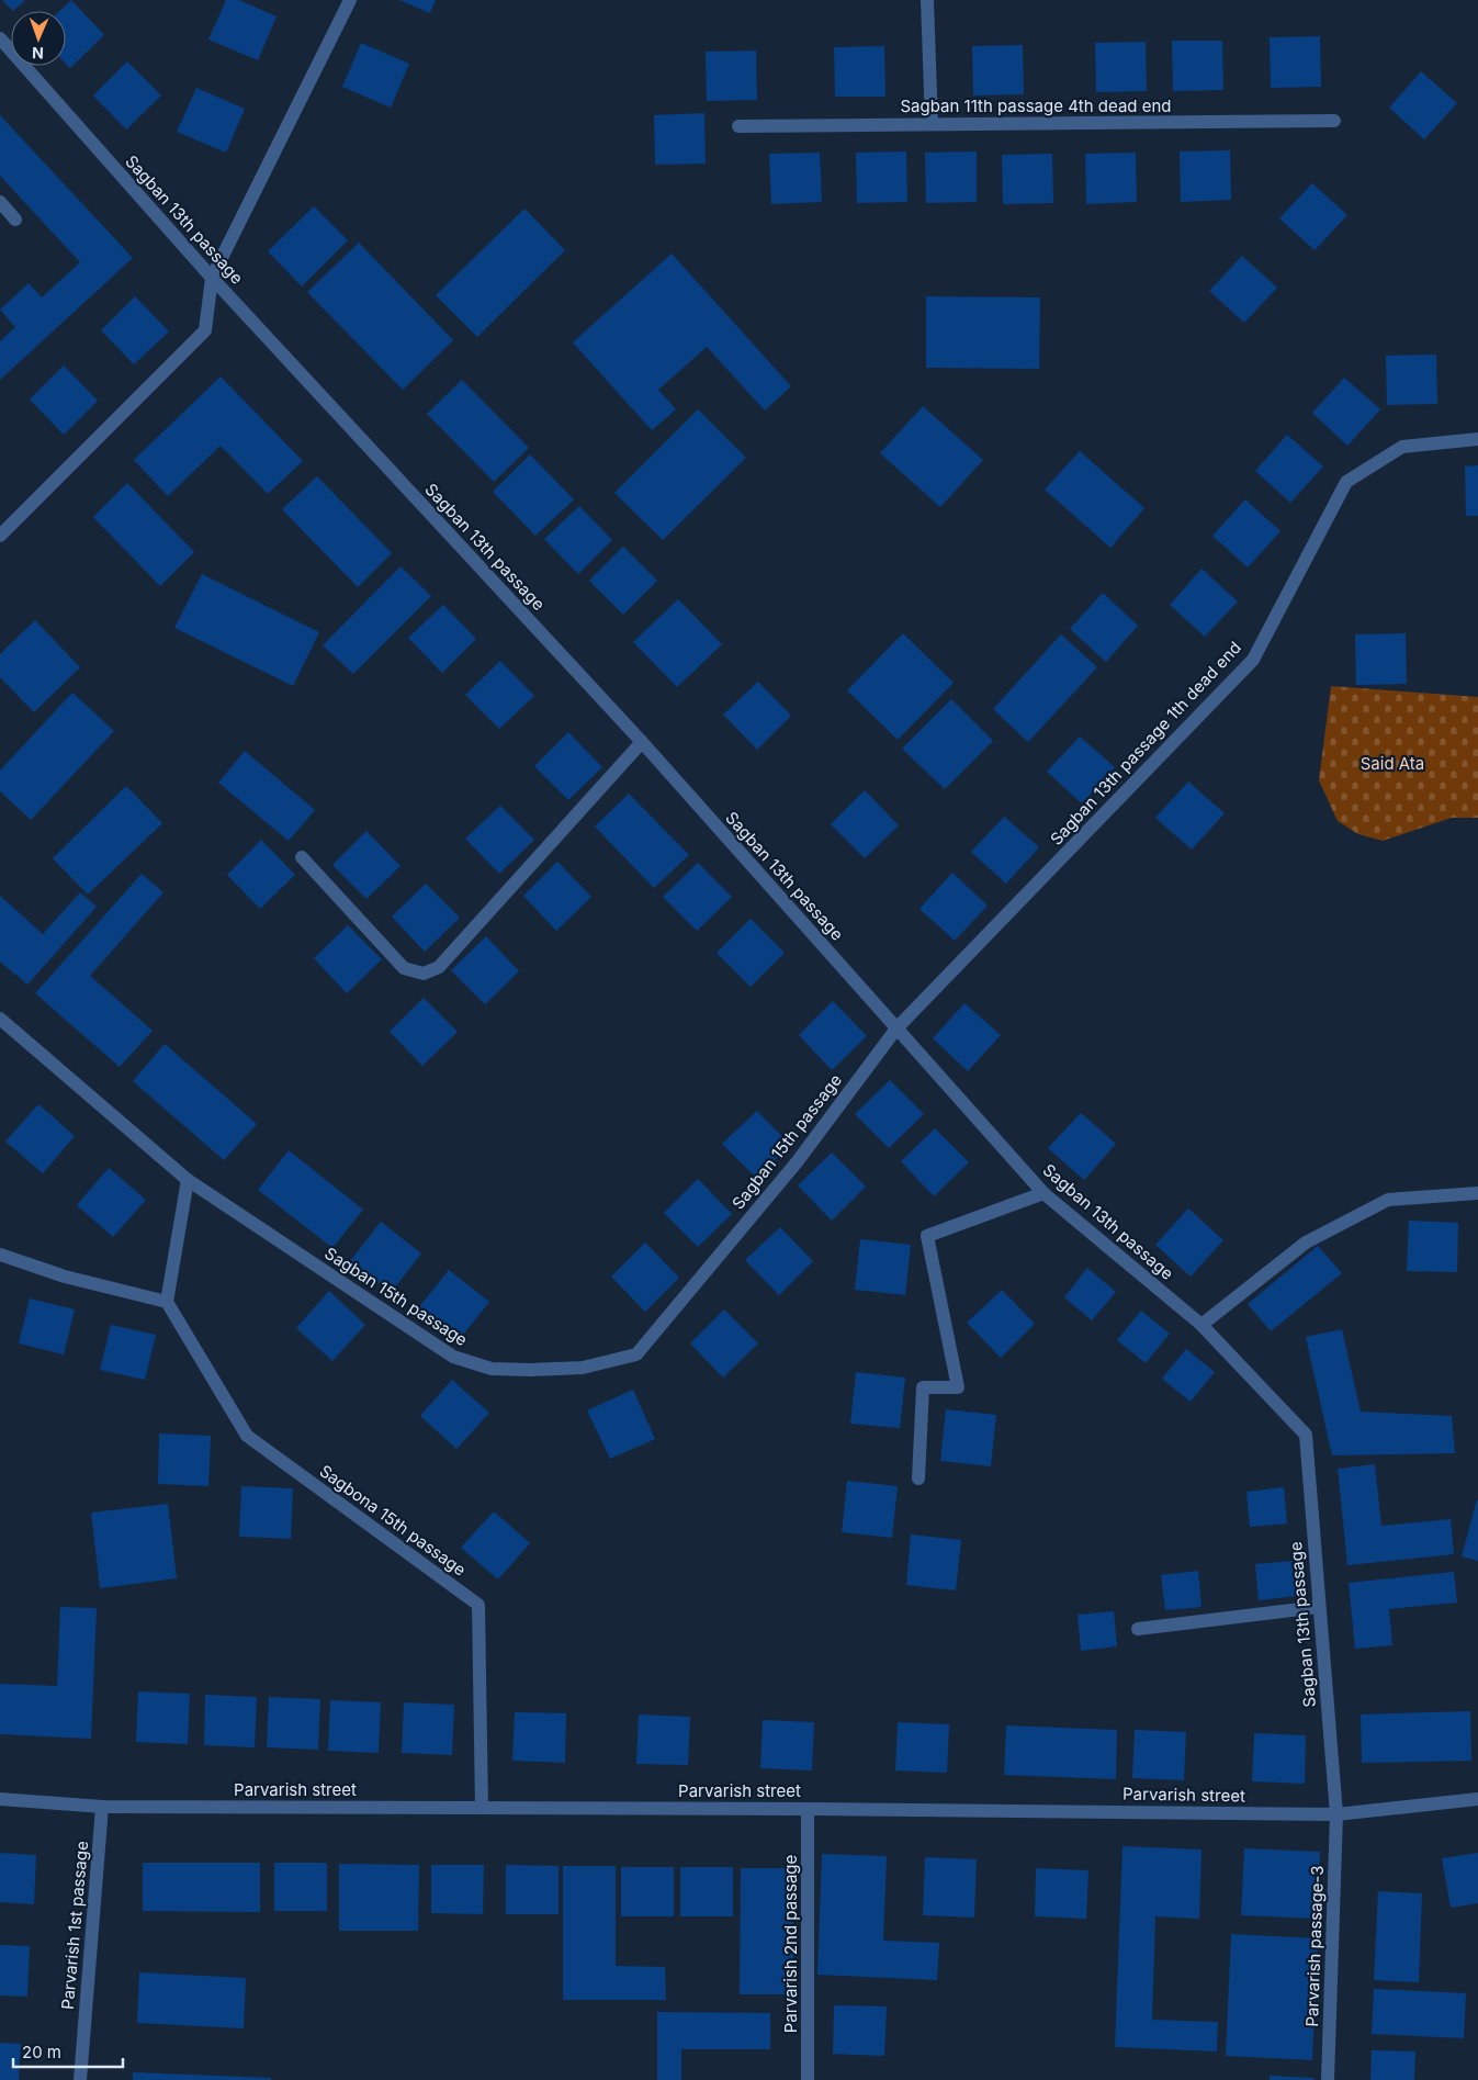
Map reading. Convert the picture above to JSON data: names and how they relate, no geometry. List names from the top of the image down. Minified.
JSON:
{"streets":{"street":["Sagban 11th passage 4th dead end","Sagban 13th passage","Sagban 13th passage 1th dead end","Sagban 15th passage","Sagbona 15th passage","Parvarish street","Parvarish 1st passage","Parvarish 2nd passage","Parvarish passage-3"]},"crossings":[["Sagban 13th passage","Sagban 13th passage 1th dead end"],["Sagban 13th passage","Sagban 15th passage"],["Sagban 13th passage","Parvarish street"],["Sagban 13th passage","Parvarish passage-3"],["Sagban 13th passage 1th dead end","Sagban 15th passage"],["Sagbona 15th passage","Parvarish street"],["Parvarish street","Parvarish 1st passage"],["Parvarish street","Parvarish 2nd passage"],["Parvarish street","Parvarish passage-3"]],"parks":["Said Ata"],"scale_bar":"20 m","north":"bottom"}
